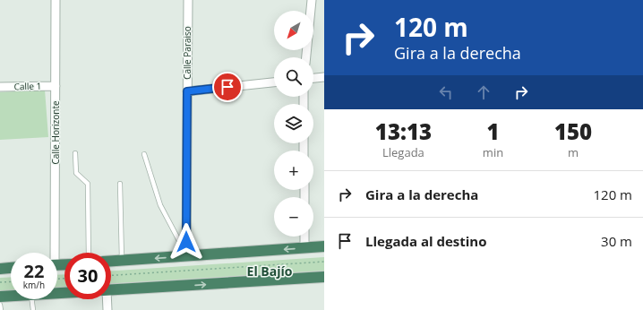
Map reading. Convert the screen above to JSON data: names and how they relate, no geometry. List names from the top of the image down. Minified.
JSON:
{"streets":{"street":["Calle Paraiso","Calle 1","Calle Horizonte"]},"crossings":[["Calle 1","Calle Horizonte"]],"districts":["El Bajío"],"north":"bottom left","page":{"turn":["120 m","Gira a la derecha"],"map_buttons":["+","−"],"eta":["13:13","Llegada","1","min","150","m"],"list":[{"name":"Gira a la derecha","value":"120 m"},{"name":"Llegada al destino","value":"30 m"}],"speed":"22 km/h","limit":"30"}}
